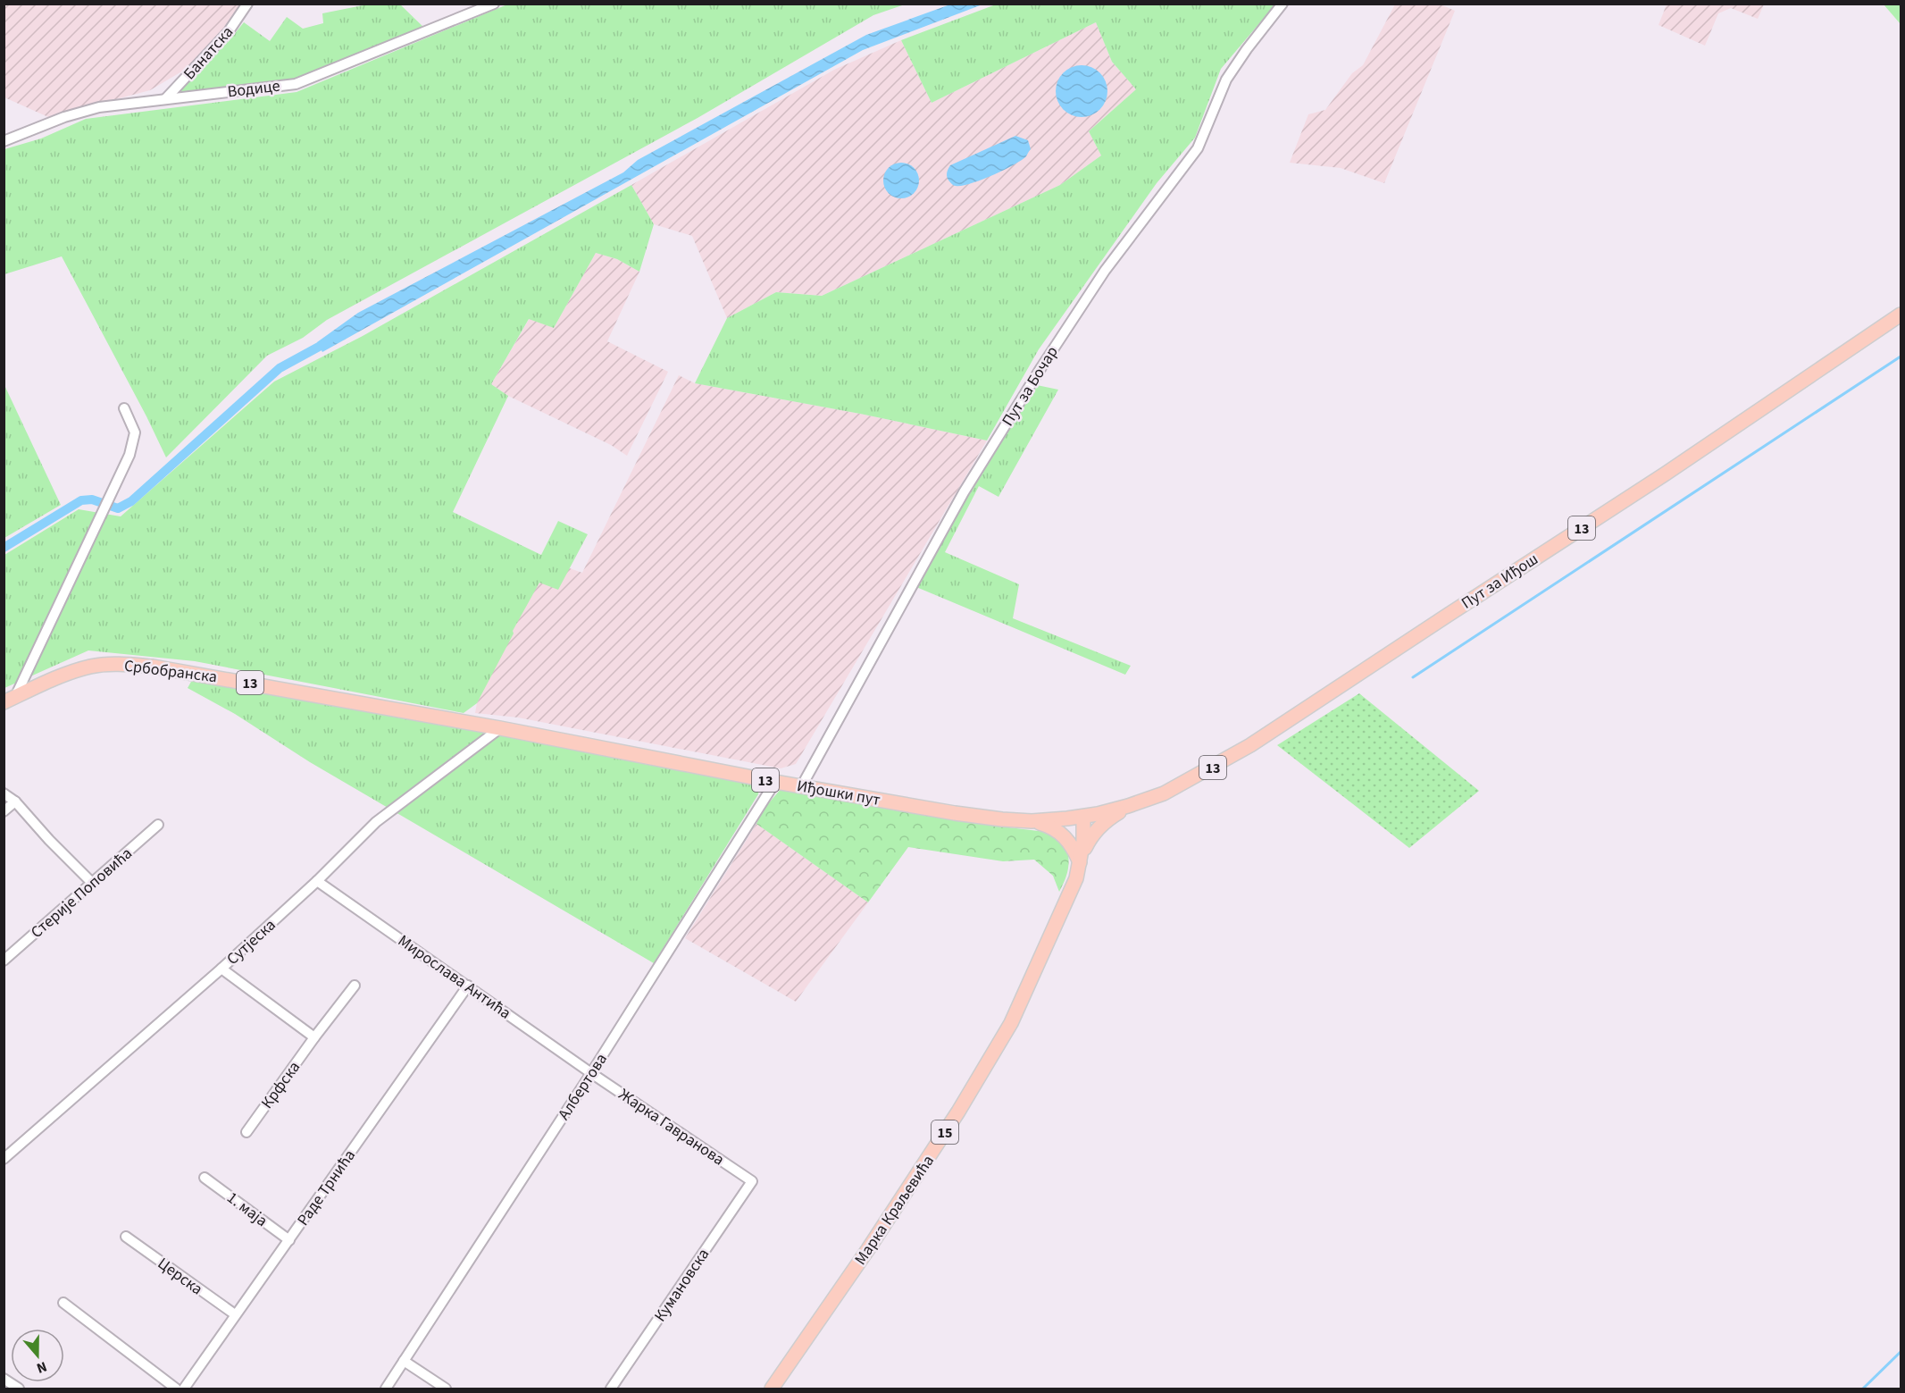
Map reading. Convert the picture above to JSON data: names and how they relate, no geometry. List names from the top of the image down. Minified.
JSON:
{"streets":{"main road":["13","Пут за Иђош","Србобранска","Иђошки пут","15","Марка Краљевића"],"street":["Банатска","Водице","Пут за Бочар","Стерије Поповића","Сутјеска","Мирослава Антића","Крфска","Албертова","Жарка Гавранова","Раде Трнића","1. маја","Церска","Кумановска"]},"crossings":[["Банатска","Водице"],["Пут за Бочар","Иђошки пут"],["Пут за Иђош","Иђошки пут"],["Пут за Иђош","Марка Краљевића"],["Србобранска","Иђошки пут"],["Србобранска","Сутјеска"],["Иђошки пут","Сутјеска"],["Иђошки пут","Албертова"],["Иђошки пут","Марка Краљевића"],["Сутјеска","Мирослава Антића"],["Мирослава Антића","Албертова"],["Мирослава Антића","Жарка Гавранова"],["Мирослава Антића","Раде Трнића"],["Албертова","Жарка Гавранова"],["Жарка Гавранова","Кумановска"],["Раде Трнића","1. маја"],["Раде Трнића","Церска"]],"north":"bottom"}
